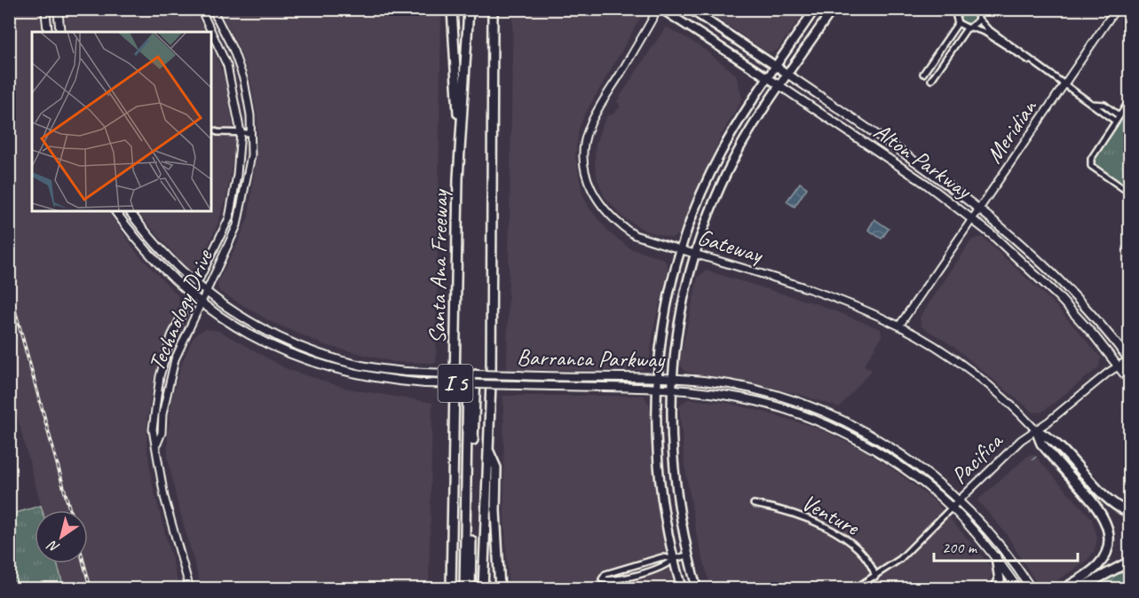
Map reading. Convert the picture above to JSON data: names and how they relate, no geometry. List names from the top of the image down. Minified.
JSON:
{"streets":{"highway":["Santa Ana Freeway","I 5"],"main road":["Alton Parkway","Barranca Parkway"],"street":["Meridian","Gateway","Technology Drive","Pacifica","Venture"]},"crossings":[["Meridian","Alton Parkway"],["Meridian","Gateway"],["Alton Parkway","Gateway"],["Alton Parkway","Pacifica"],["Gateway","Pacifica"],["Technology Drive","Barranca Parkway"],["Barranca Parkway","Pacifica"],["Pacifica","Venture"]],"scale_bar":"200 m","north":"bottom left"}
